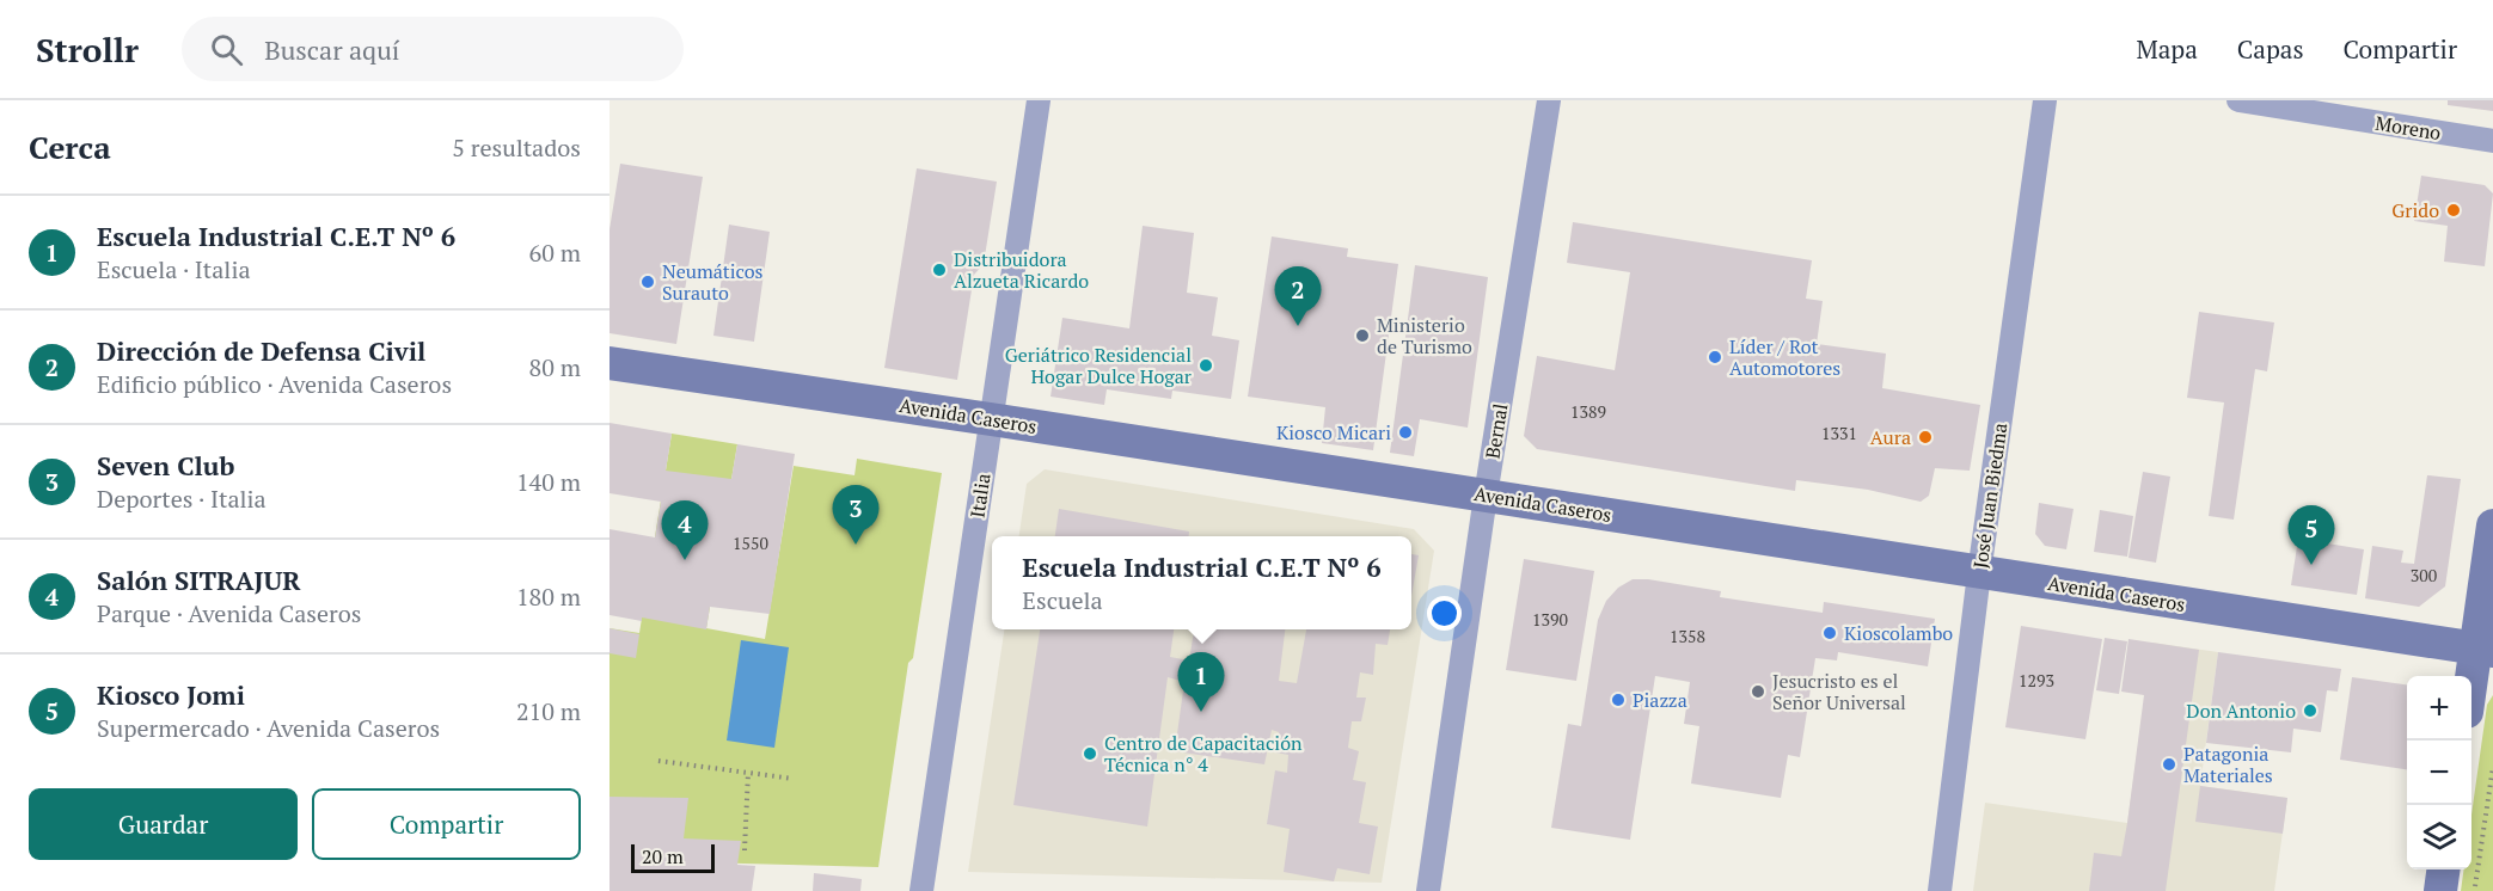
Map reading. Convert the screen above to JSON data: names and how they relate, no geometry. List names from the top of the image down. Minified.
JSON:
{"streets":{"main road":["Avenida Caseros"],"street":["Moreno","Bernal","Italia","José Juan Biedma"]},"crossings":[["Avenida Caseros","Bernal"],["Avenida Caseros","Italia"],["Avenida Caseros","José Juan Biedma"]],"places":["Grido","Distribuidora Alzueta Ricardo","Neumáticos Surauto","Ministerio de Turismo","Líder / Rot Automotores","Geriátrico Residencial Hogar Dulce Hogar","Kiosco Micari","Aura","Kioscolambo","Jesucristo es el Señor Universal","Piazza","Don Antonio","Centro de Capacitación Técnica n° 4","Patagonia Materiales"],"house_numbers":["1389","1331","1550","300","1390","1358","1293"],"scale_bar":"20 m","page":{"header":"Strollr","search":"Buscar aquí","nav":["Mapa","Capas","Compartir"],"heading":["Cerca","5 resultados"],"list":[{"mark":"1","name":"Escuela Industrial C.E.T Nº 6","note":"Escuela · Italia","value":"60 m"},{"mark":"2","name":"Dirección de Defensa Civil","note":"Edificio público · Avenida Caseros","value":"80 m"},{"mark":"3","name":"Seven Club","note":"Deportes · Italia","value":"140 m"},{"mark":"4","name":"Salón SITRAJUR","note":"Parque · Avenida Caseros","value":"180 m"},{"mark":"5","name":"Kiosco Jomi","note":"Supermercado · Avenida Caseros","value":"210 m"}],"pins":["2","3","4","5","1"],"popup":["Escuela Industrial C.E.T Nº 6","Escuela"],"map_buttons":["+","−"],"buttons":["Guardar","Compartir"],"scale":"20 m"}}
